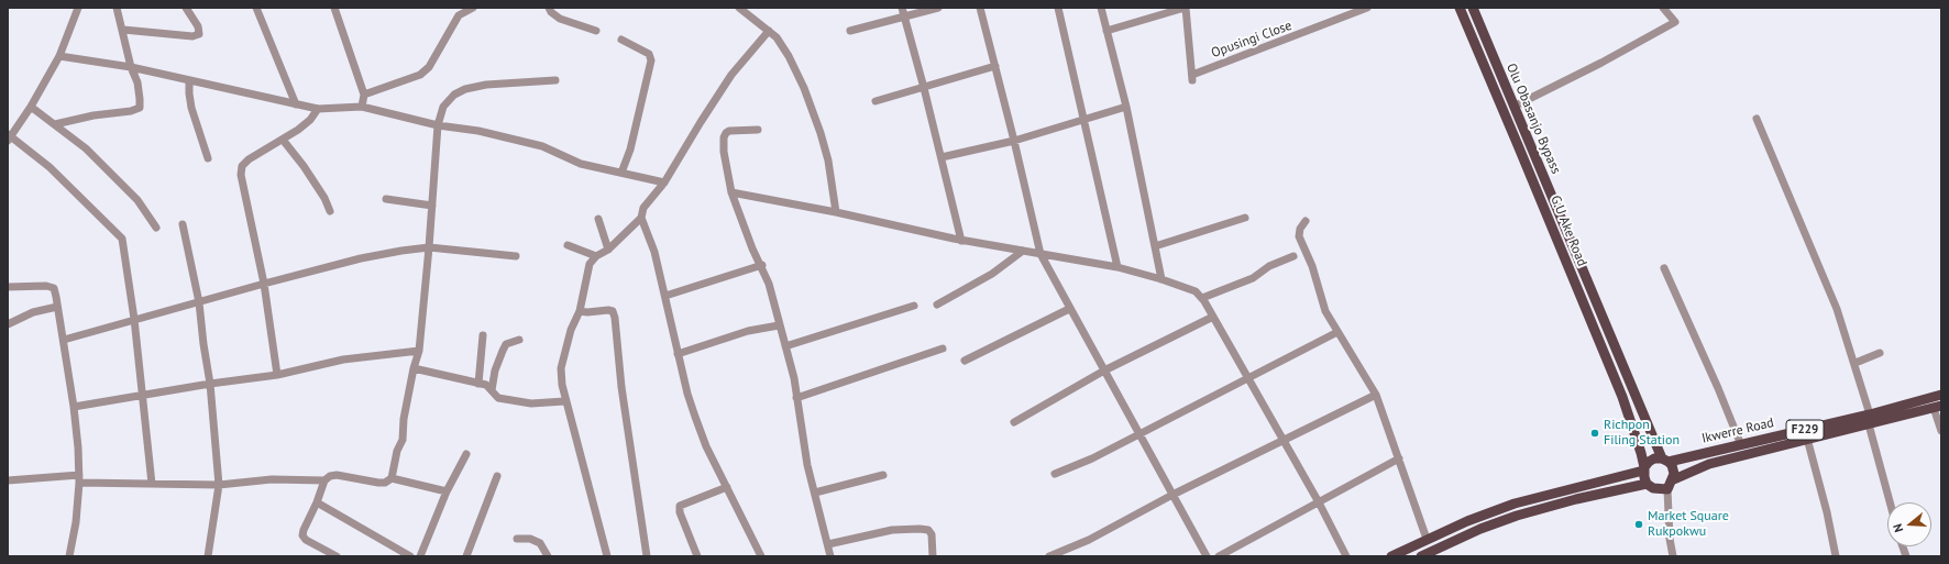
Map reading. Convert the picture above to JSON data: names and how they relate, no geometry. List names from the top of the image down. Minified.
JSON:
{"streets":{"main road":["Olu Obasanjo Bypass","G.U Ake Road","F229","Ikwerre Road"],"street":["Opusingi Close"]},"crossings":[["Olu Obasanjo Bypass","G.U Ake Road"],["Olu Obasanjo Bypass","F229"],["Olu Obasanjo Bypass","Ikwerre Road"],["G.U Ake Road","F229"],["G.U Ake Road","Ikwerre Road"],["F229","Ikwerre Road"]],"places":["Richpon Filing Station","Market Square Rukpokwu"],"north":"left"}
